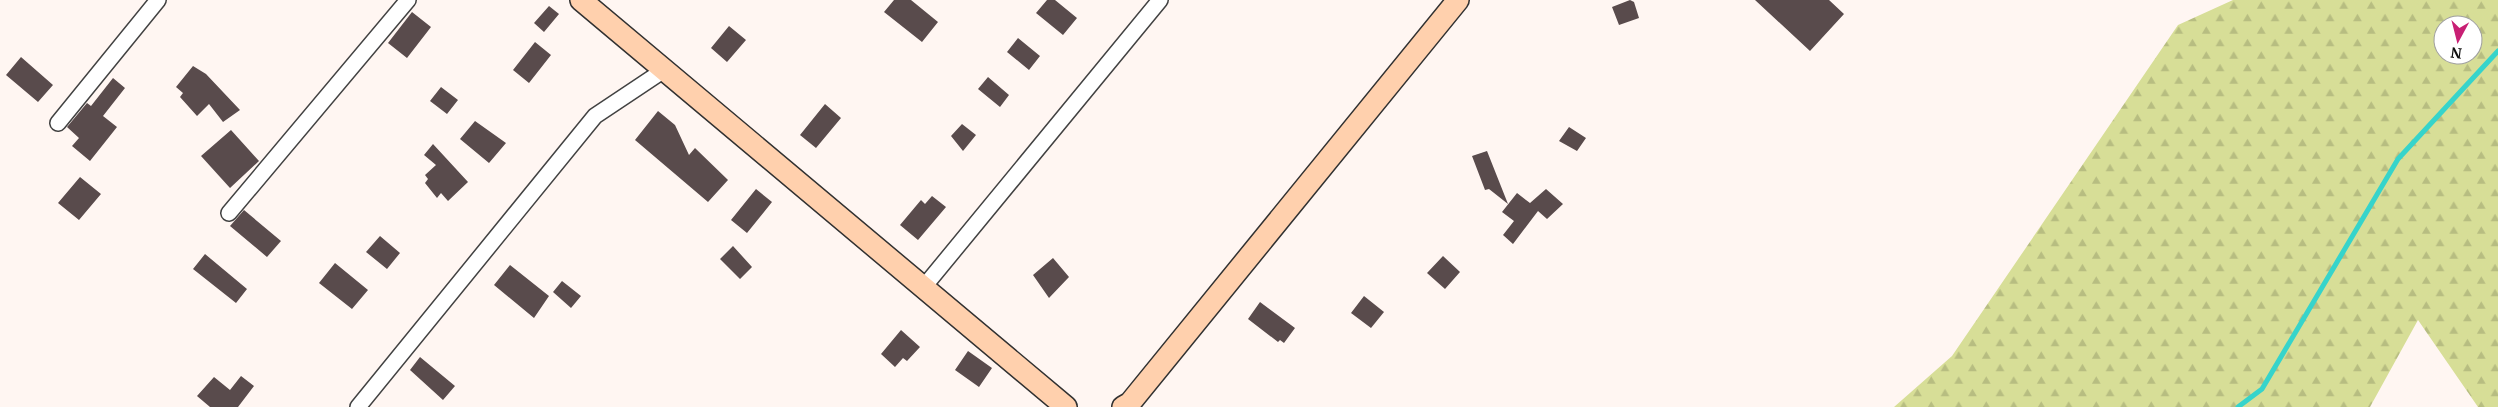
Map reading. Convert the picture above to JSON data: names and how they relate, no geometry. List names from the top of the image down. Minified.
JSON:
{"north":"bottom"}
